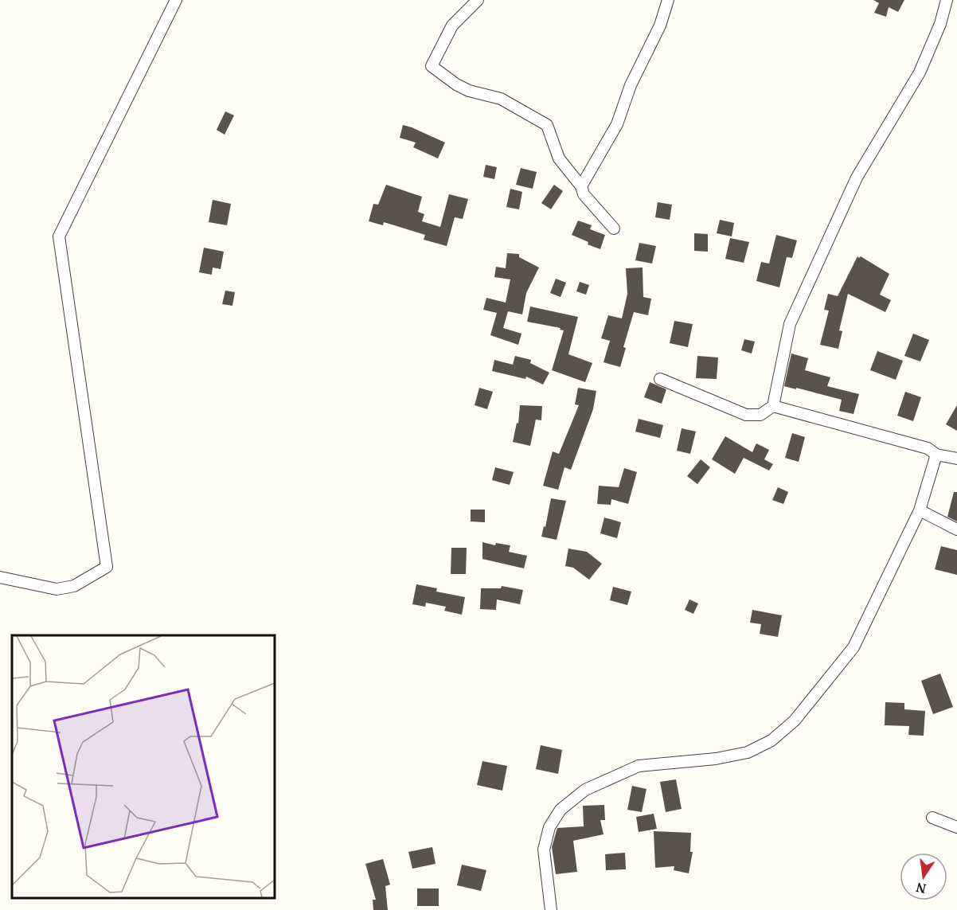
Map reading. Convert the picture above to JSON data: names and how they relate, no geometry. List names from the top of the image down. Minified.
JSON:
{"north":"bottom"}
